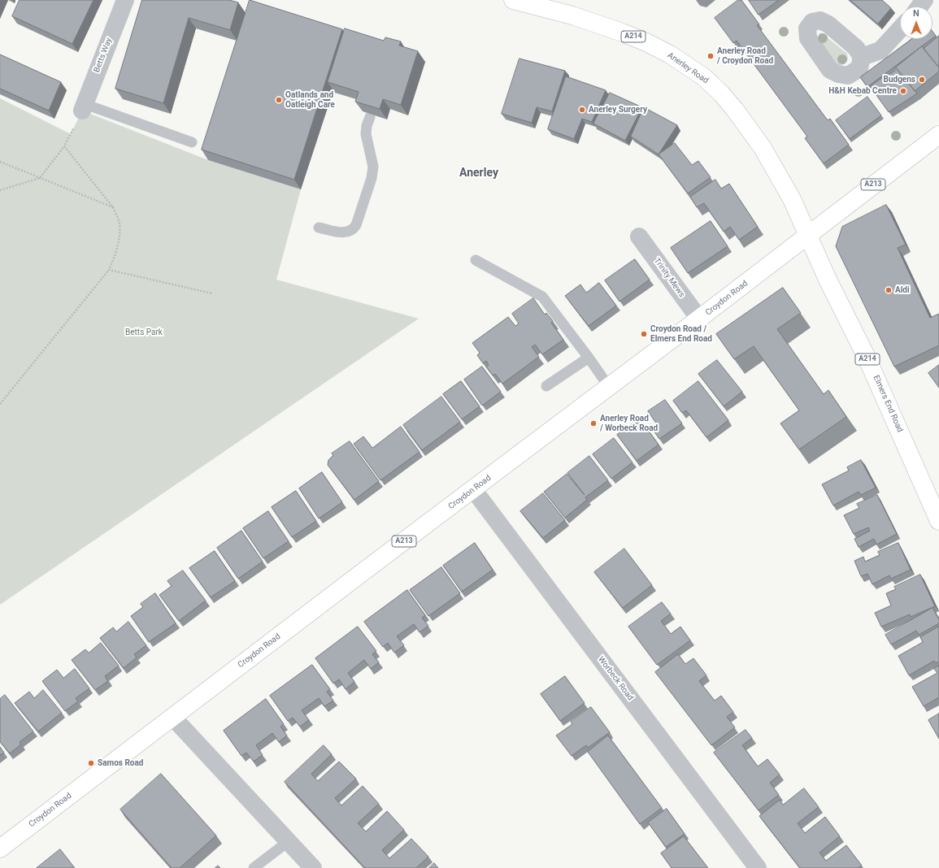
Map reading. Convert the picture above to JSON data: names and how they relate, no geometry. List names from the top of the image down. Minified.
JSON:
{"streets":{"main road":["A214","Anerley Road","A213","Croydon Road","Elmers End Road"],"street":["Betts Way","Trinity Mews","Worbeck Road"]},"crossings":[["Anerley Road","Croydon Road"],["Anerley Road","Elmers End Road"],["Trinity Mews","Croydon Road"],["Croydon Road","Elmers End Road"],["Croydon Road","Worbeck Road"]],"districts":["Anerley"],"parks":["Betts Park"],"places":["Anerley Road / Croydon Road","Budgens","H&H Kebab Centre","Oatlands and Oatleigh Care","Anerley Surgery","Aldi","Croydon Road / Elmers End Road","Anerley Road / Worbeck Road","Samos Road"],"north":"top"}
